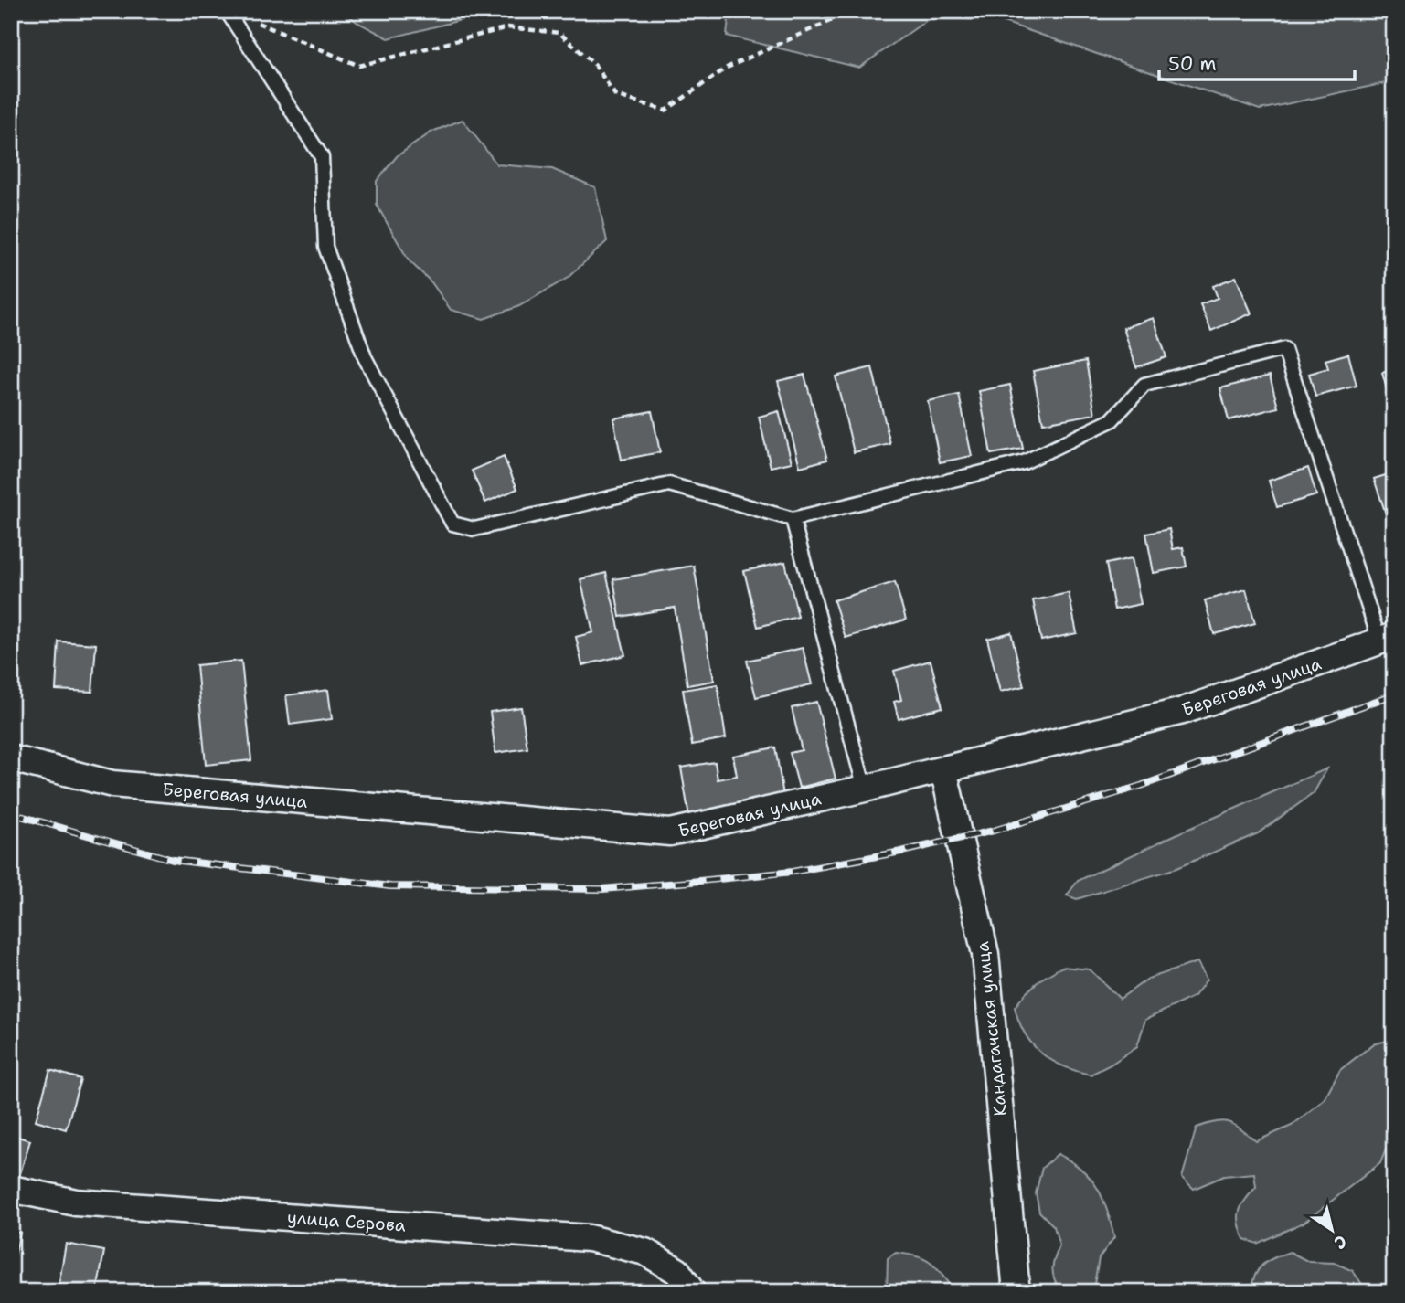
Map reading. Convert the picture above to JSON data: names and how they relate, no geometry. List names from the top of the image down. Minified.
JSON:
{"streets":{"street":["Береговая улица","Кандагачская улица","улица Серова"]},"crossings":[["Береговая улица","Кандагачская улица"]],"scale_bar":"50 m","north":"bottom right"}
